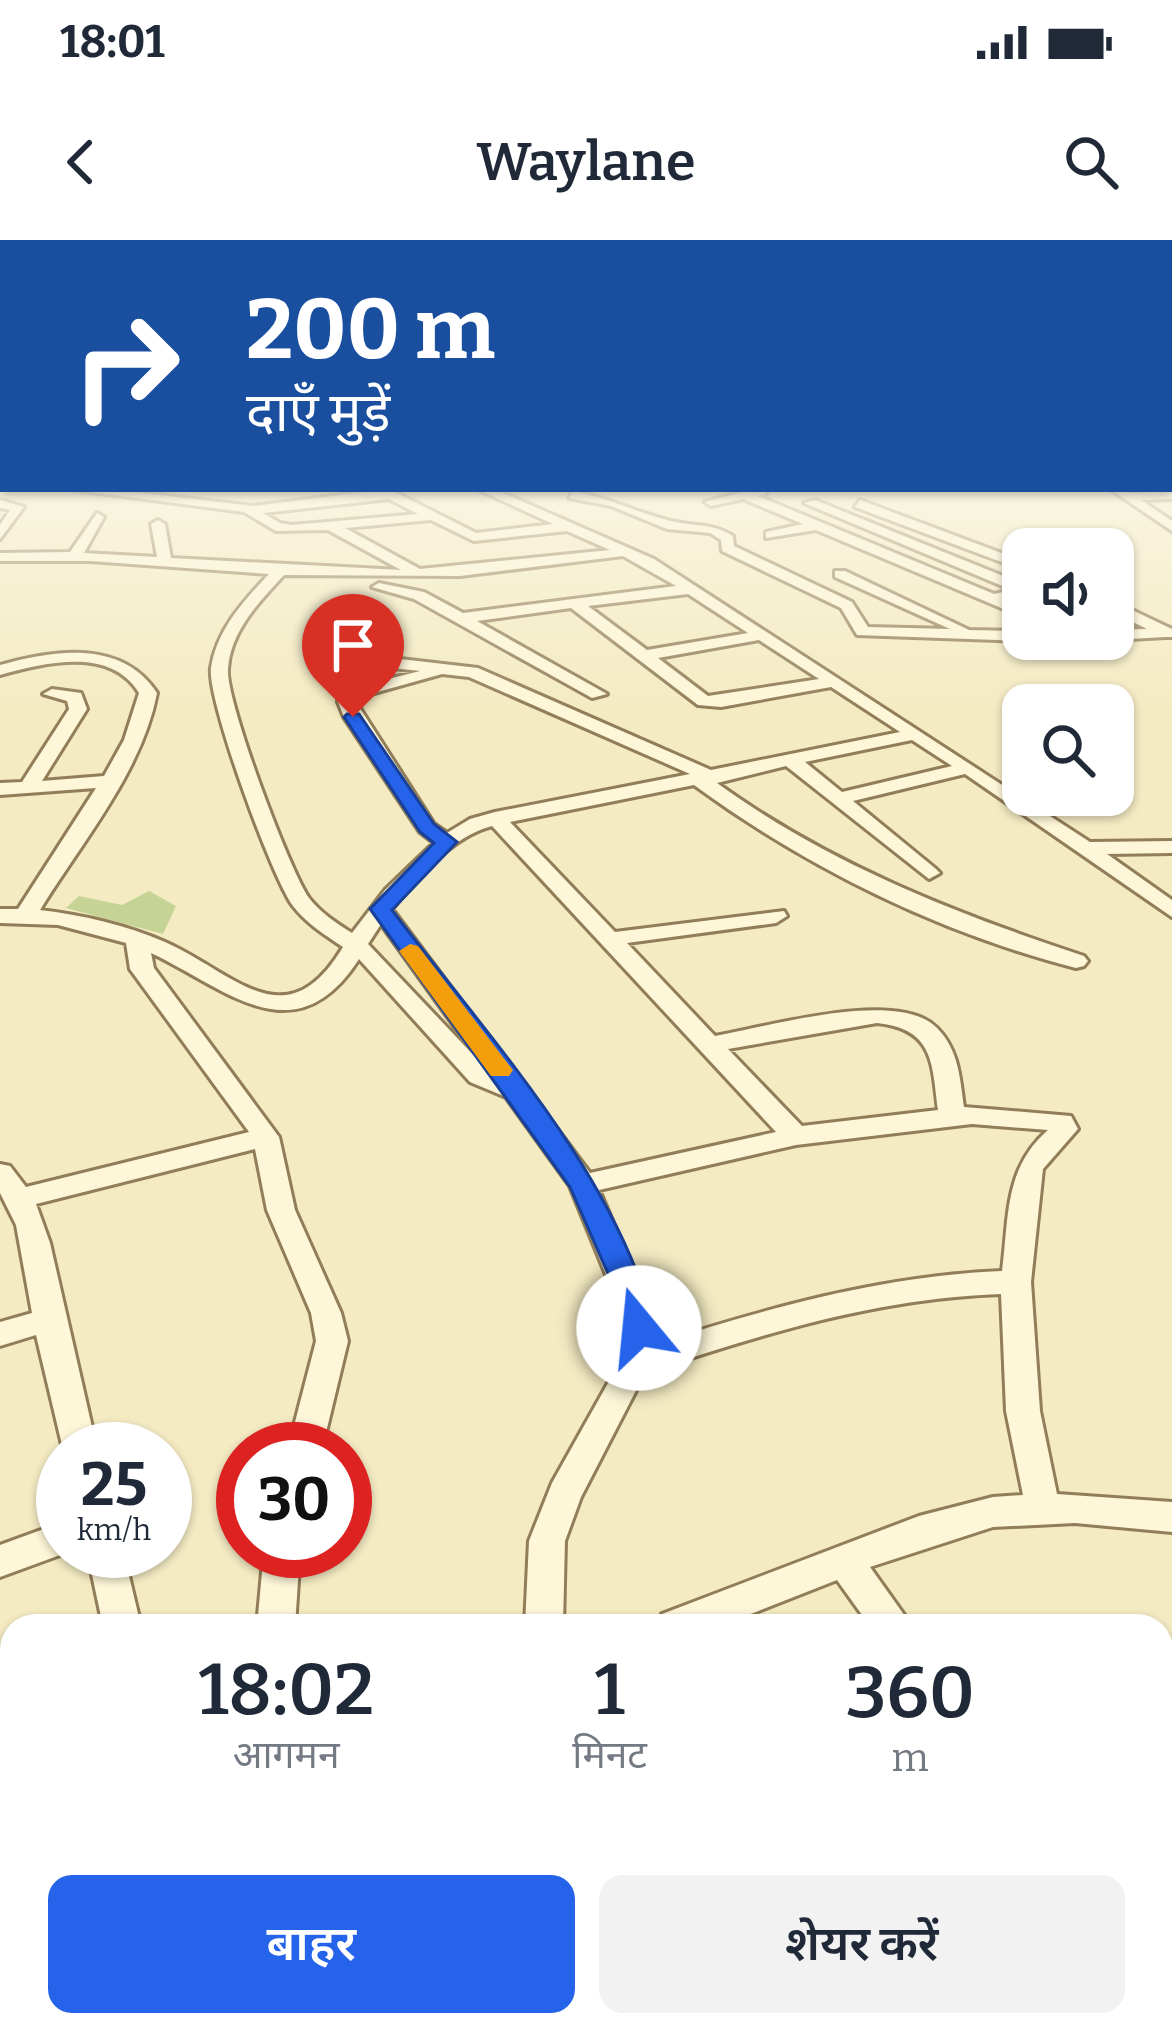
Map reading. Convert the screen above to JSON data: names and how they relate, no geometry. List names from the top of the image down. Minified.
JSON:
{"page":{"status":"18:01","header":"Waylane","turn":["200 m","दाएँ मुड़ें"],"speed":"25 km/h","limit":"30","eta":["18:02","आगमन","1","मिनट","360","m"],"buttons":["बाहर","शेयर करें"]}}
